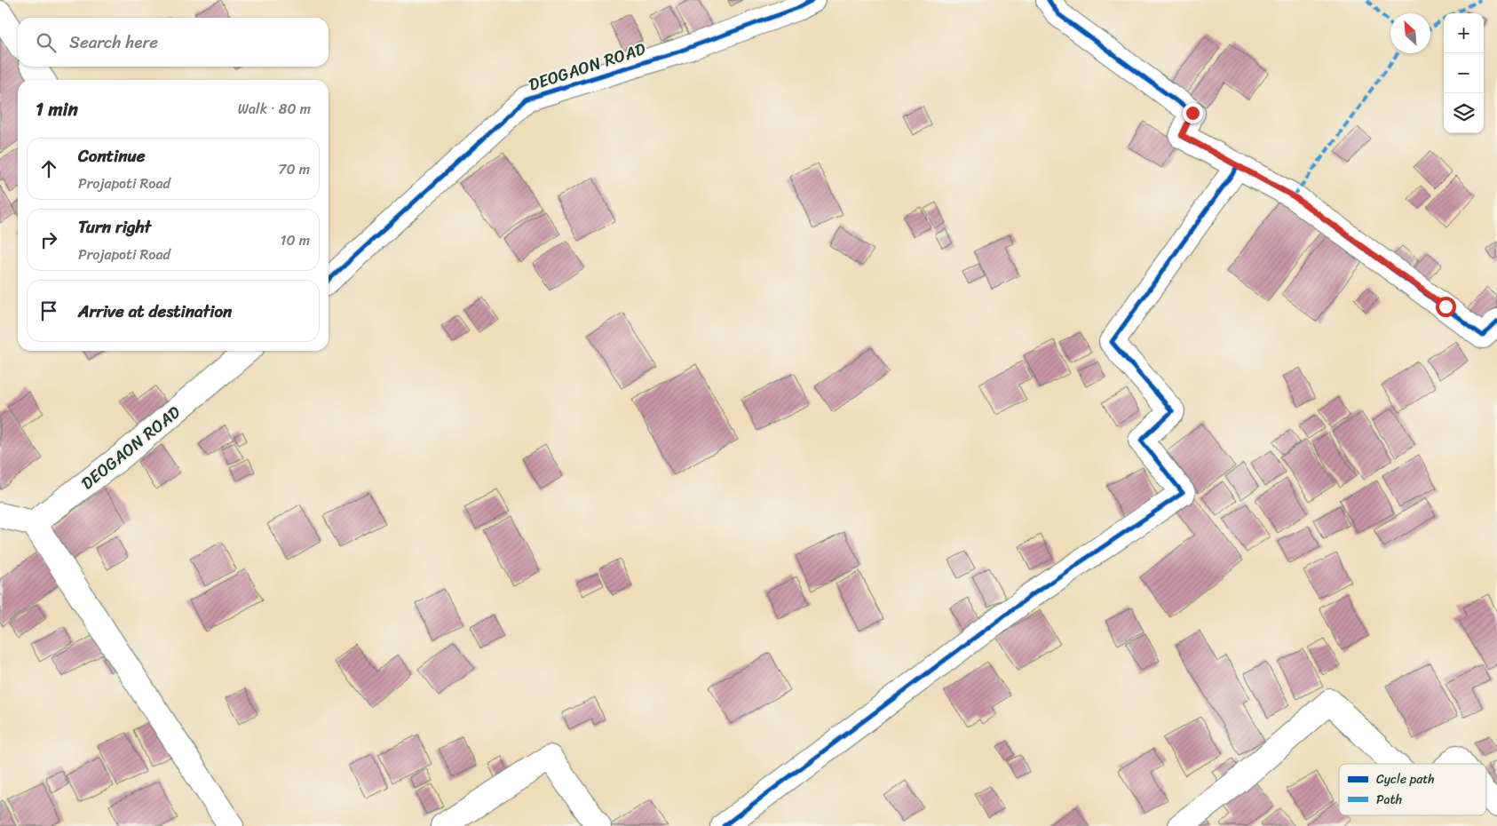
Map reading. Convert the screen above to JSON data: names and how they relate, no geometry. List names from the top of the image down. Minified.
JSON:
{"streets":{"street":["DEOGAON ROAD"]},"legend":["Cycle path","Path"],"north":"top left","page":{"map_buttons":["+","−"],"search":"Search here","heading":["1 min","Walk · 80 m"],"list":[["Continue","Projapoti Road","70 m"],["Turn right","Projapoti Road","10 m"],"Arrive at destination"]}}
